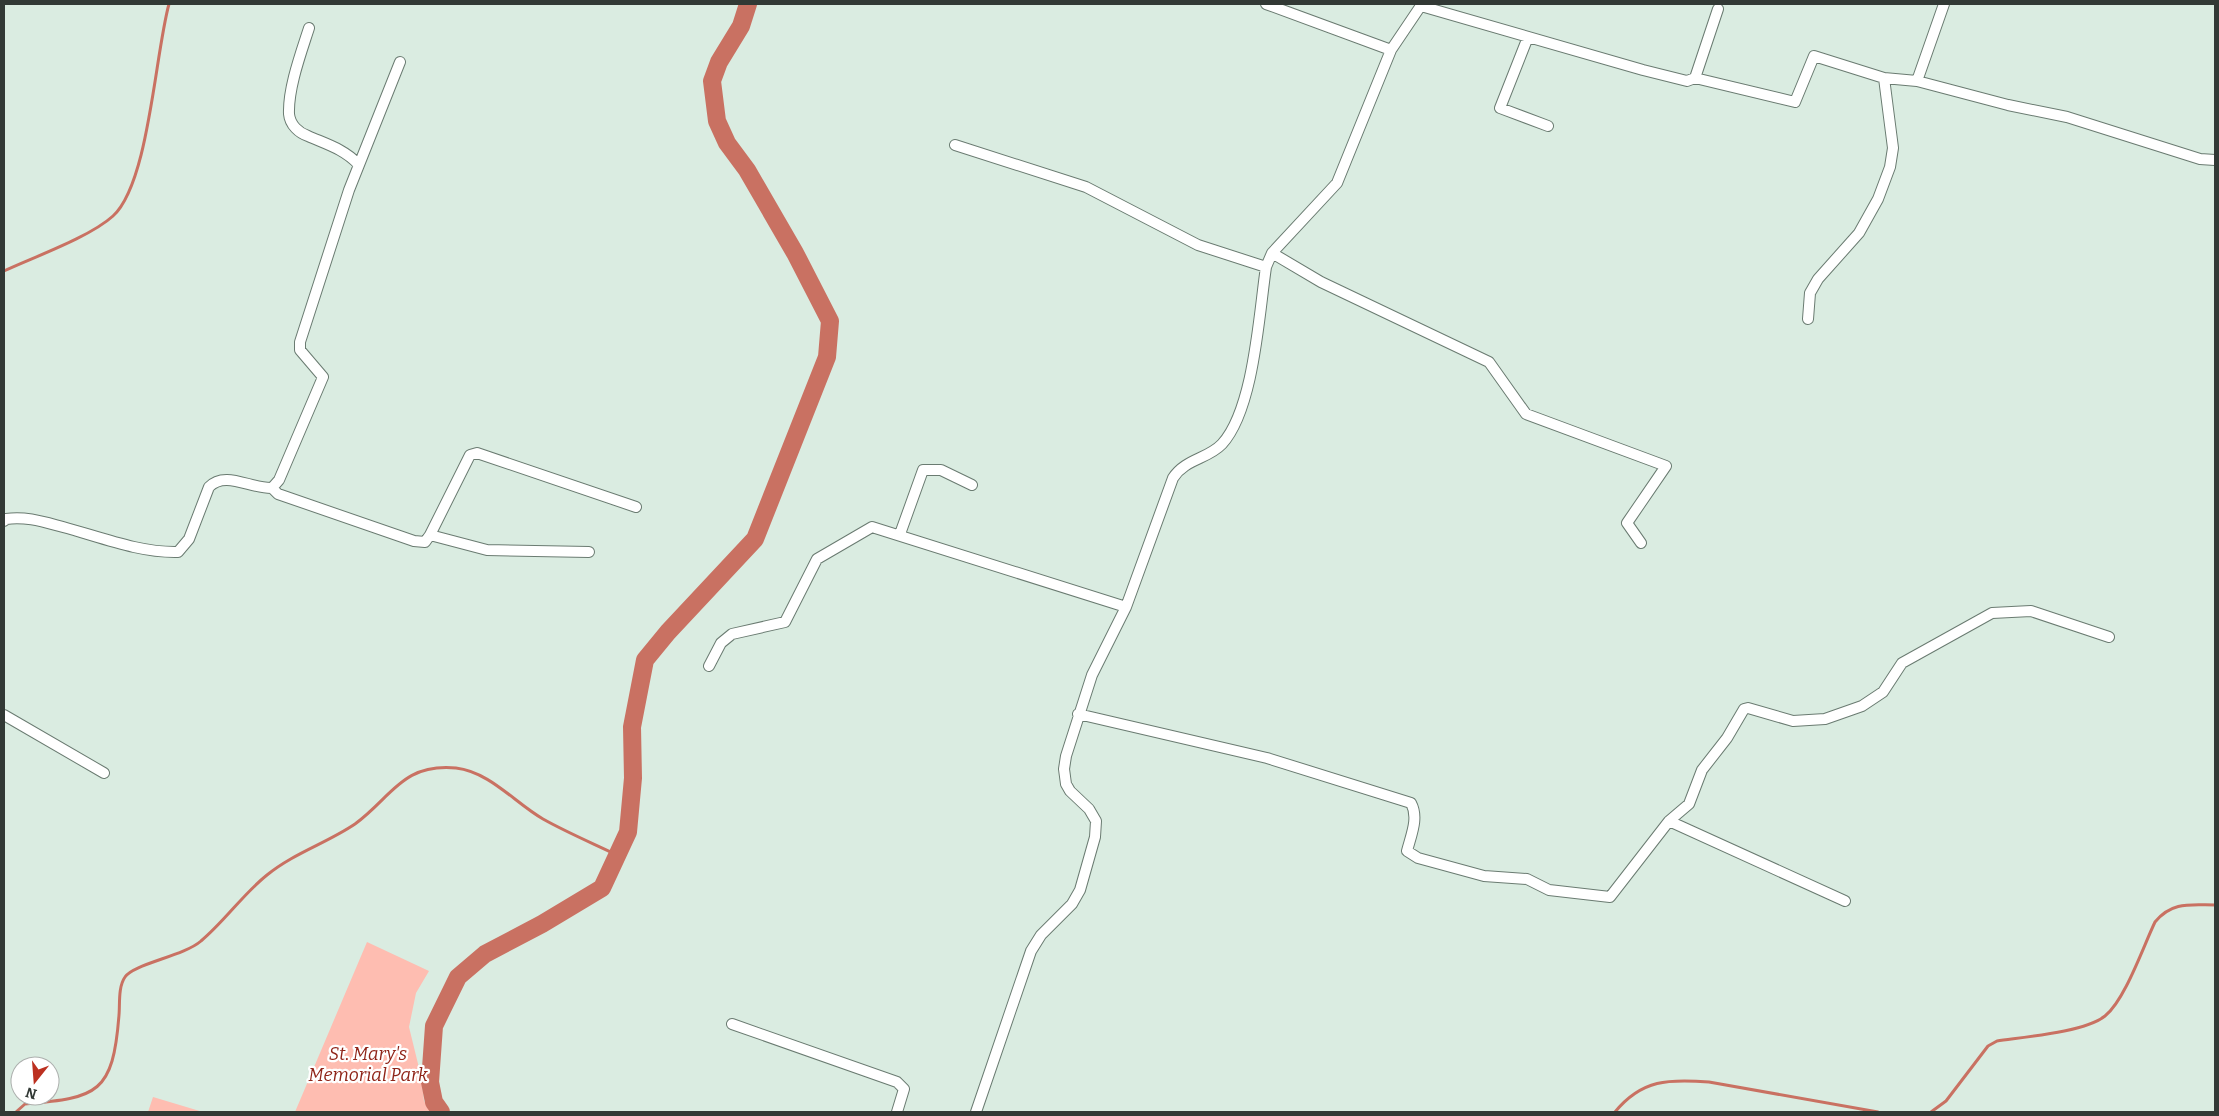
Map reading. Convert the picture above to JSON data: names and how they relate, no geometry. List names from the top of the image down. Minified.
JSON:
{"parks":["St. Mary's Memorial Park"],"north":"bottom"}
